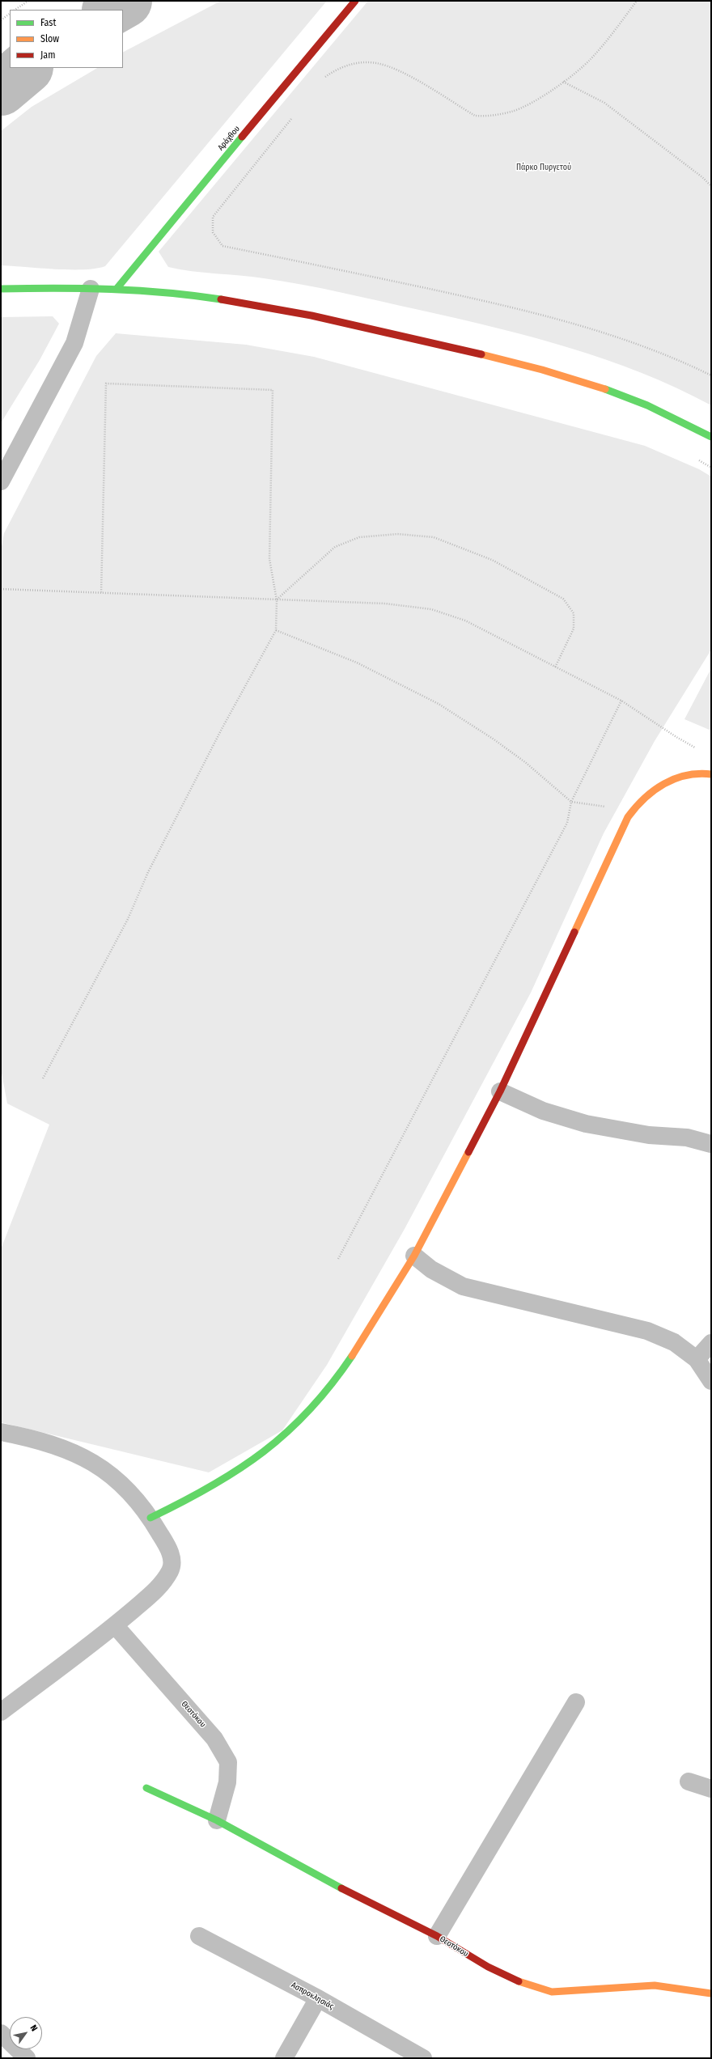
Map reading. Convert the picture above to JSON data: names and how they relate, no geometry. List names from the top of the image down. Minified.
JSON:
{"streets":{"street":["Αράχθου","Θεοτόκου","Ασπροκλησιάς"]},"parks":["Πάρκο Πυργετού"],"legend":["Fast","Slow","Jam"],"north":"top right"}
